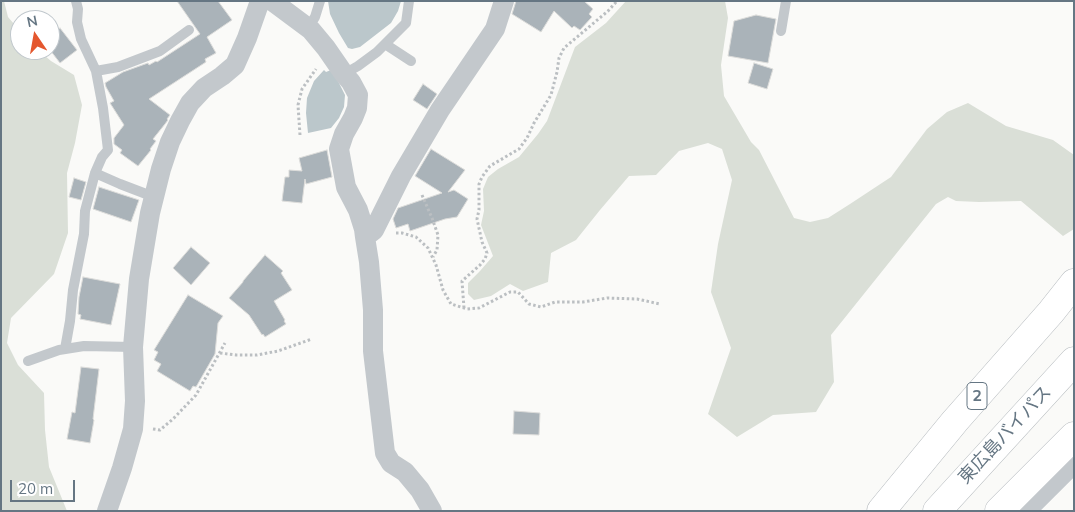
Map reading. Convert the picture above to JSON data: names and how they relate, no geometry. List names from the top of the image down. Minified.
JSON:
{"streets":{"highway":["2","東広島バイパス"]},"scale_bar":"20 m","north":"top"}
